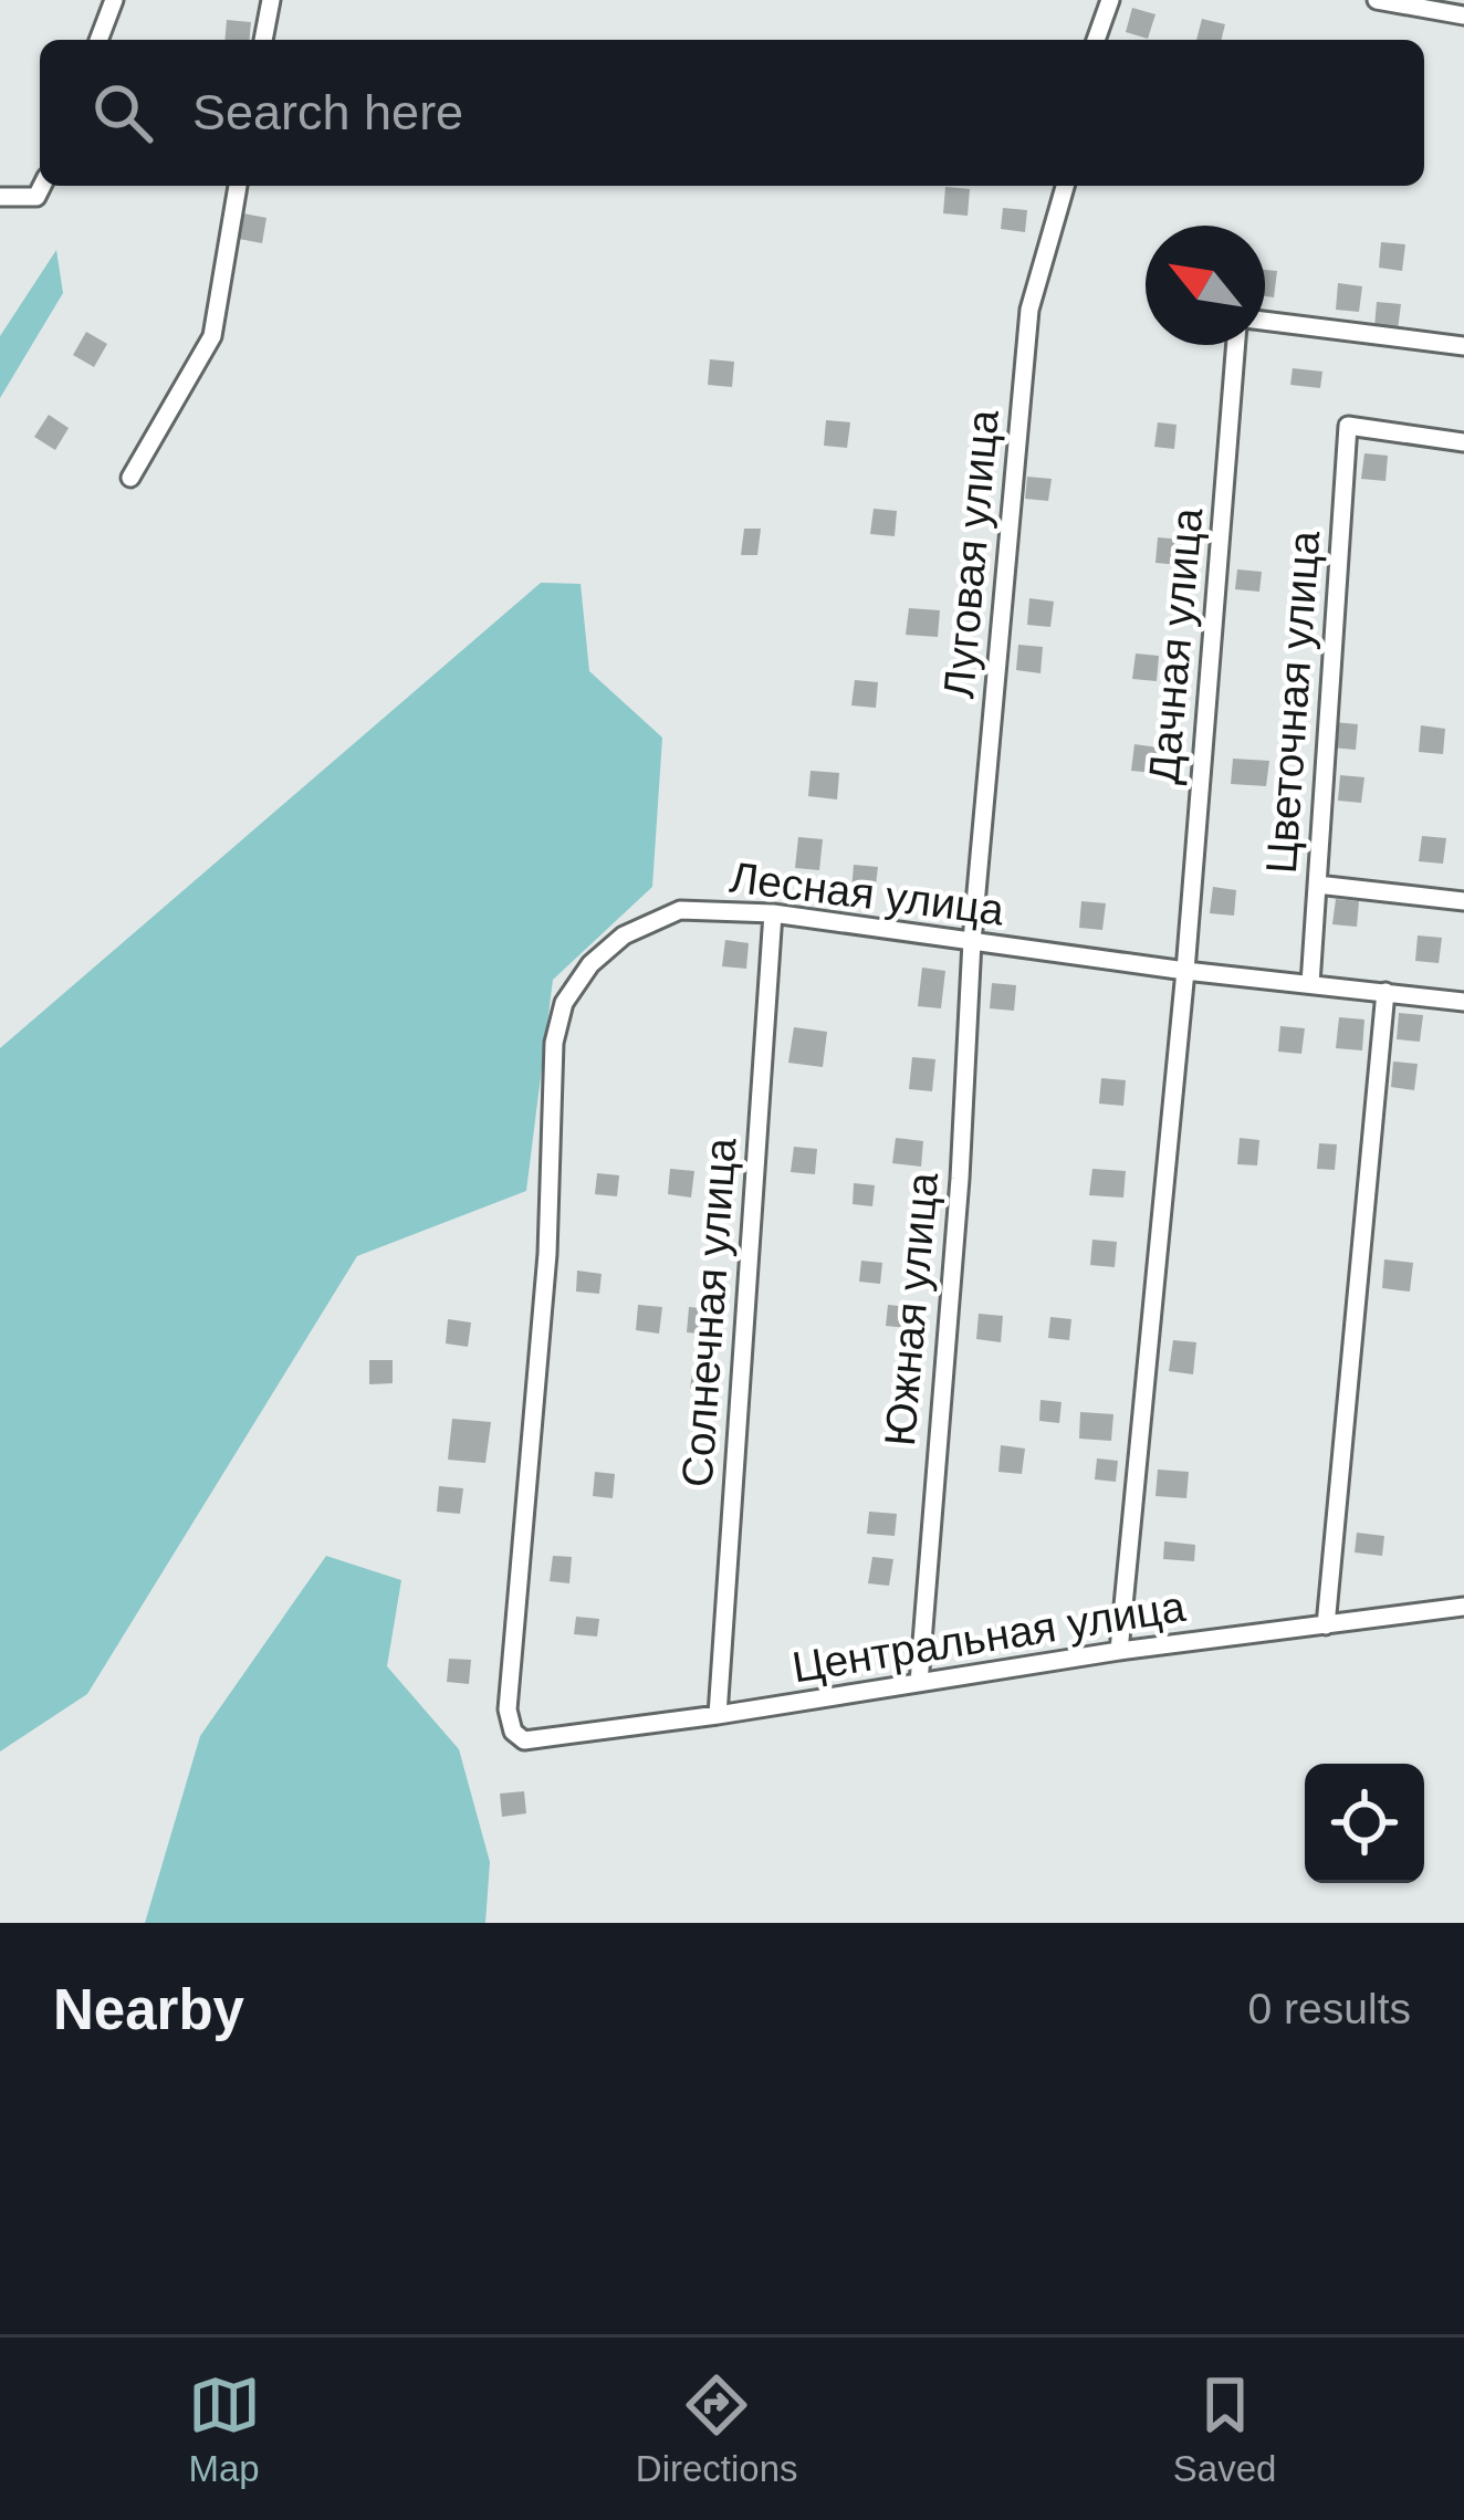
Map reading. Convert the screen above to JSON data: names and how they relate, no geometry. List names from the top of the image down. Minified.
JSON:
{"streets":{"street":["Луговая улица","Дачная улица","Цветочная улица","Лесная улица","Южная улица","Солнечная улица","Центральная улица"]},"crossings":[["Луговая улица","Лесная улица"],["Луговая улица","Южная улица"],["Дачная улица","Лесная улица"],["Дачная улица","Центральная улица"],["Цветочная улица","Лесная улица"],["Лесная улица","Южная улица"],["Лесная улица","Солнечная улица"],["Лесная улица","Центральная улица"],["Южная улица","Центральная улица"],["Солнечная улица","Центральная улица"]],"north":"top left","page":{"search":"Search here","heading":["Nearby","0 results"],"nav":["Map","Directions","Saved"]}}
